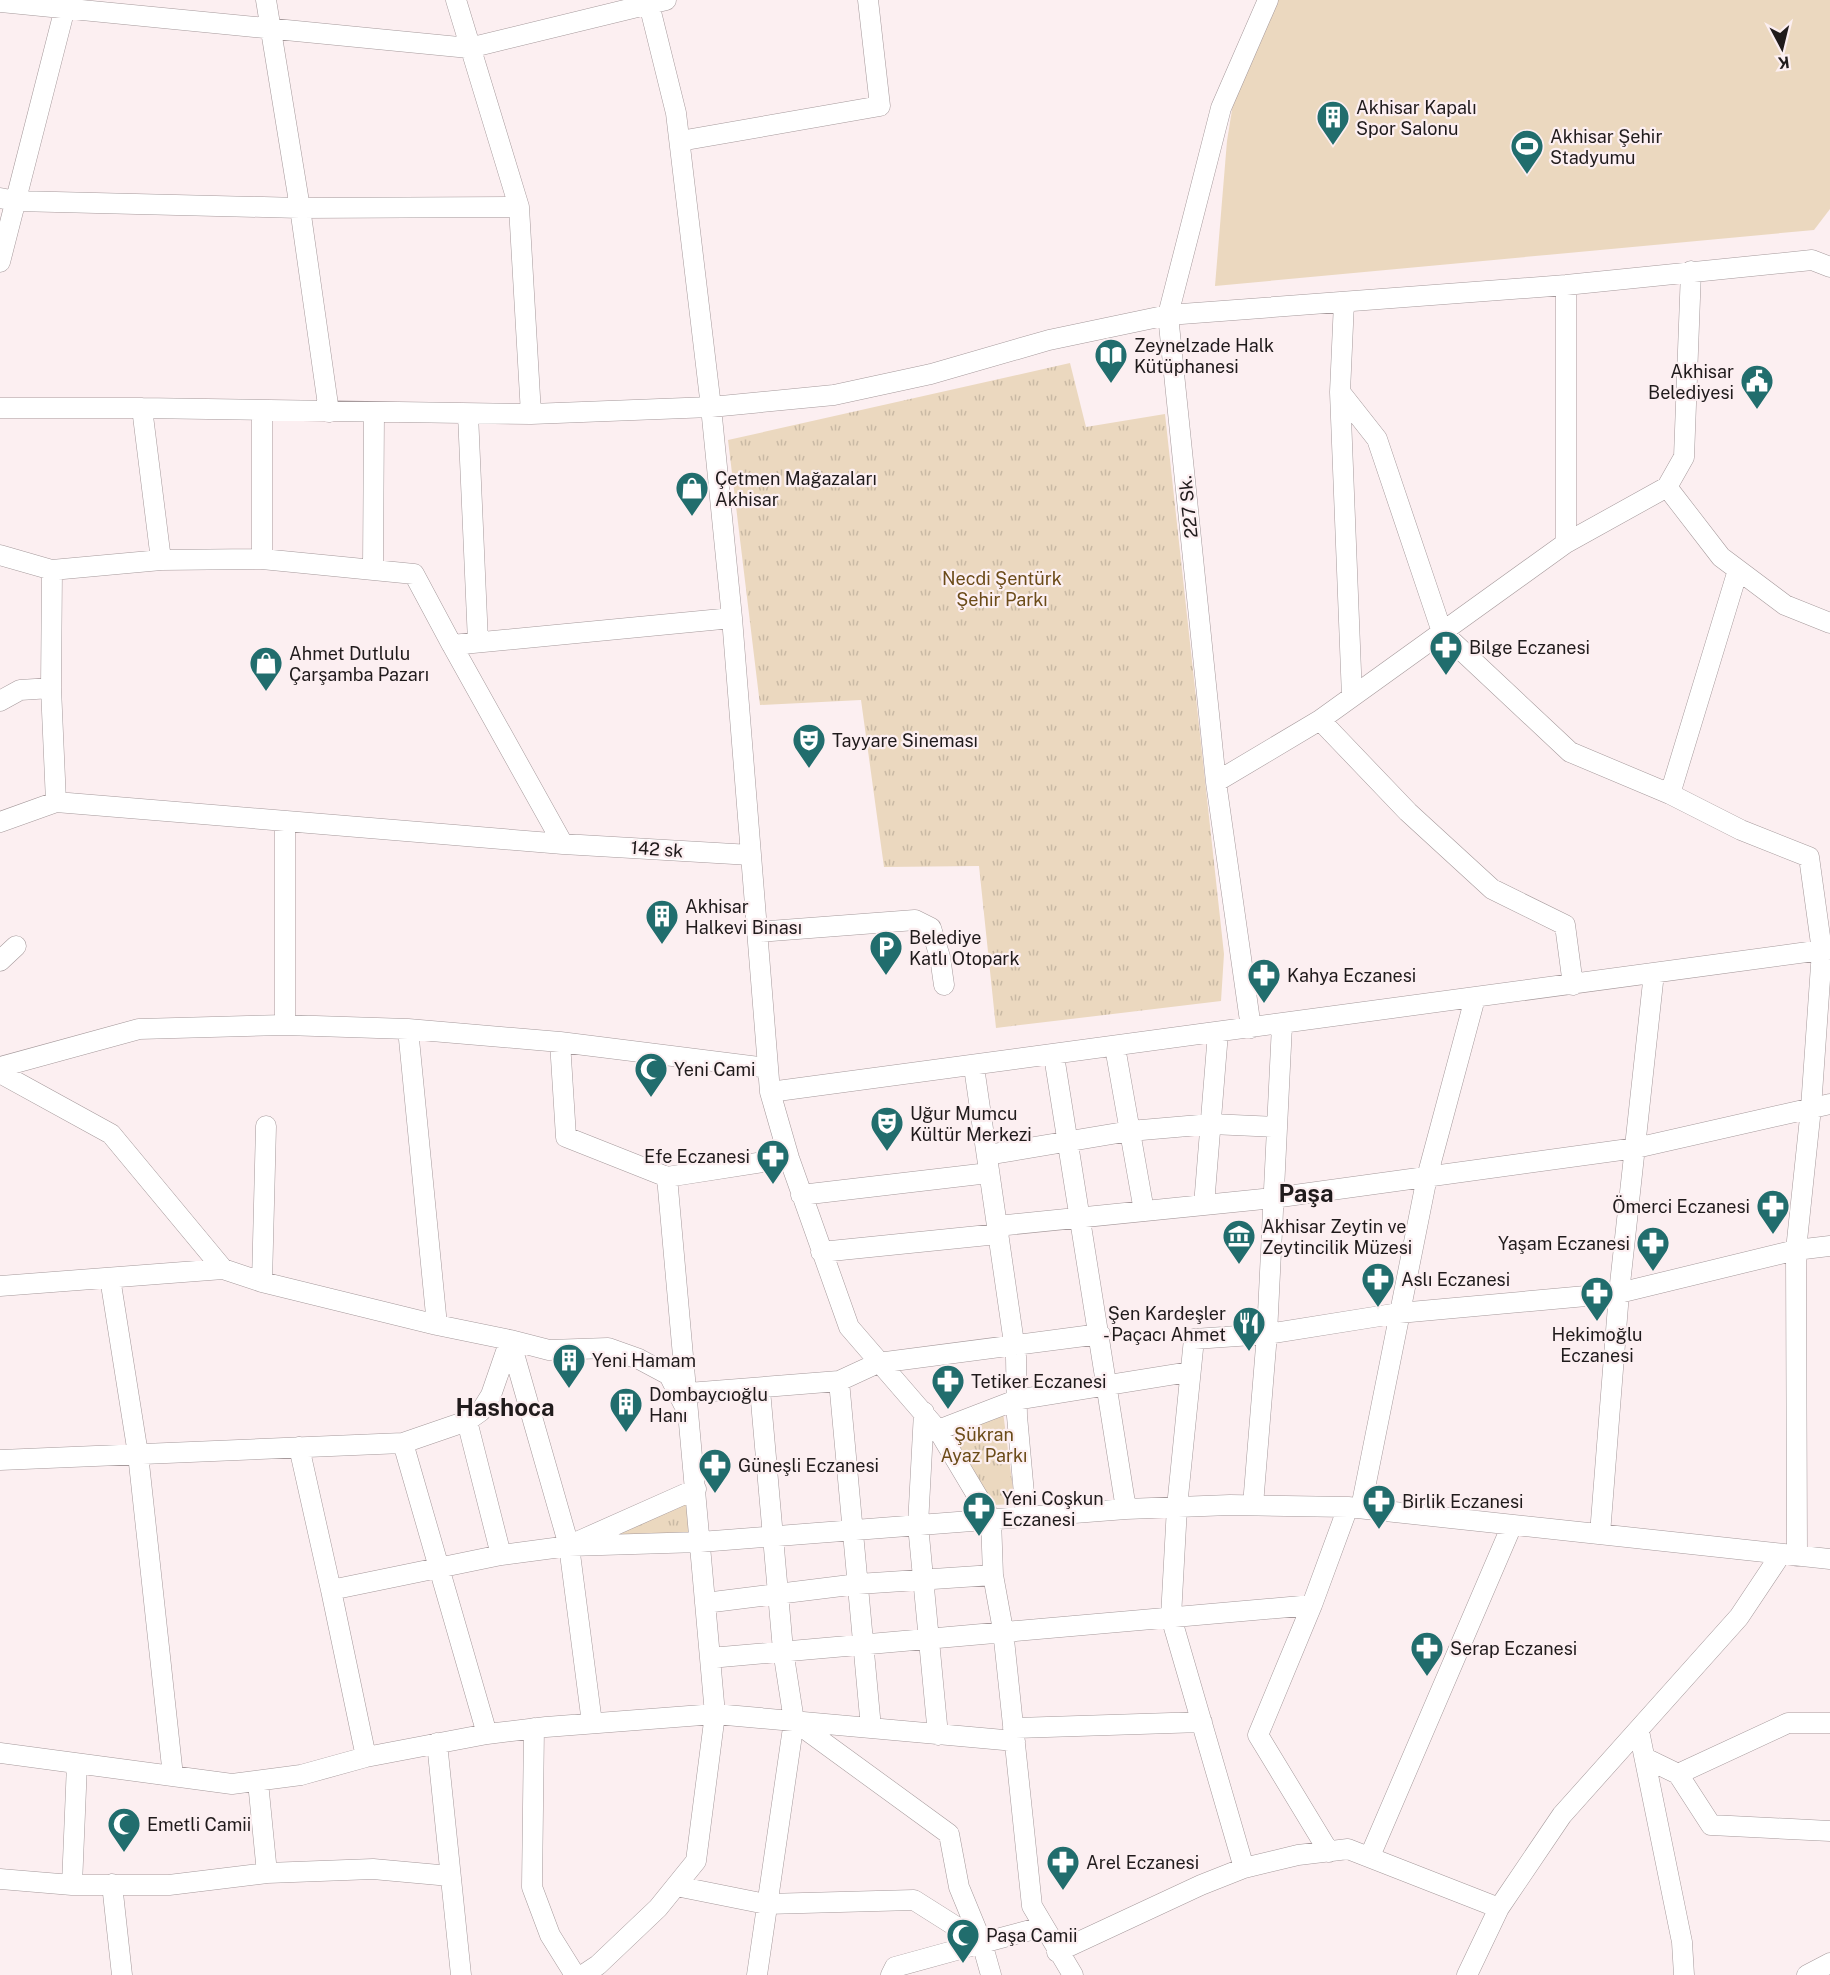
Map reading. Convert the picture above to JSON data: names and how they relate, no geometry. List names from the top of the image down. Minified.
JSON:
{"streets":{"street":["227 Sk.","142 sk"]},"districts":["Paşa","Hashoca"],"parks":["Necdi Şentürk Şehir Parkı","Şükran Ayaz Parkı"],"places":{"building":["Akhisar Kapalı Spor Salonu","Akhisar Halkevi Binası","Yeni Hamam","Dombaycıoğlu Hanı"],"sports":["Akhisar Şehir Stadyumu"],"library":["Zeynelzade Halk Kütüphanesi"],"public building":["Akhisar Belediyesi"],"shop":["Çetmen Mağazaları Akhisar","Ahmet Dutlulu Çarşamba Pazarı"],"pharmacy":["Bilge Eczanesi","Kahya Eczanesi","Efe Eczanesi","Ömerci Eczanesi","Yaşam Eczanesi","Aslı Eczanesi","Hekimoğlu Eczanesi","Tetiker Eczanesi","Güneşli Eczanesi","Birlik Eczanesi","Yeni Coşkun Eczanesi","Serap Eczanesi","Arel Eczanesi"],"theatre":["Tayyare Sineması","Uğur Mumcu Kültür Merkezi"],"parking":["Belediye Katlı Otopark"],"mosque":["Yeni Cami","Emetli Camii","Paşa Camii"],"museum":["Akhisar Zeytin ve Zeytincilik Müzesi"],"restaurant":["Şen Kardeşler - Paçacı Ahmet"]},"north":"bottom"}
